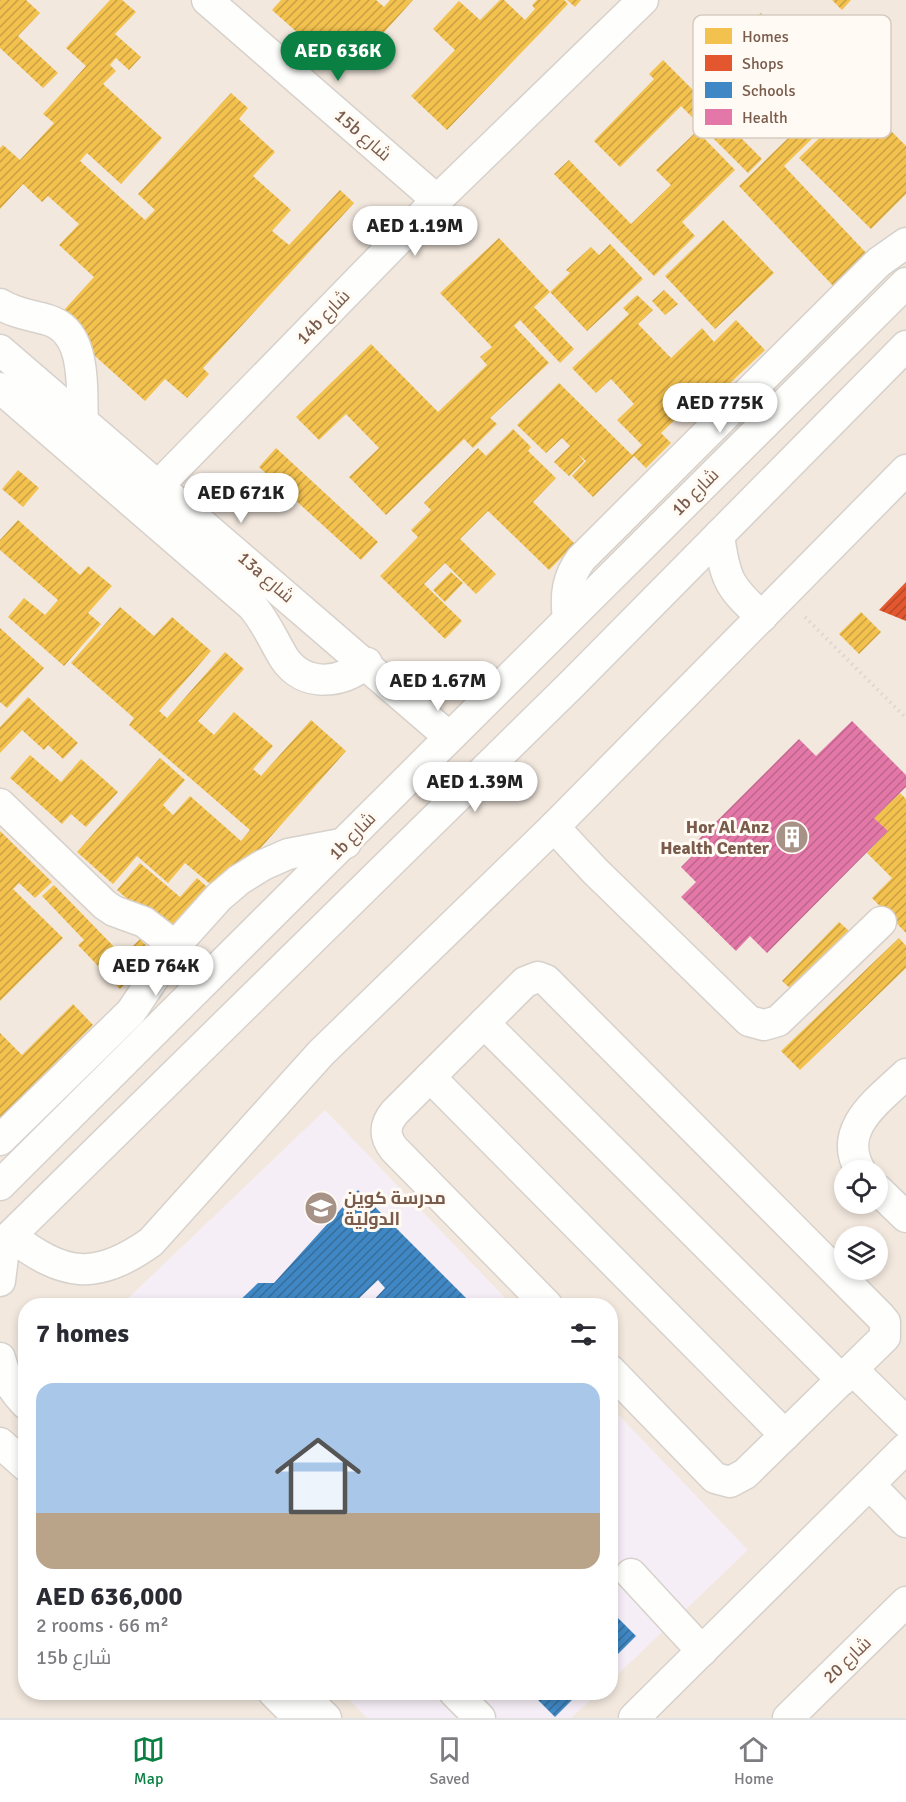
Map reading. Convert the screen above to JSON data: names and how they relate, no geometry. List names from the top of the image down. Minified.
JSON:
{"streets":{"street":["15b شارع","14b شارع","1b شارع","13a شارع","شارع 20"]},"crossings":[["15b شارع","14b شارع"],["14b شارع","13a شارع"],["1b شارع","13a شارع"]],"places":{"building":["Hor Al Anz Health Center"],"school or university":["مدرسة كوين الدولية"]},"legend":["Homes","Shops","Schools","Health"],"page":{"price":["AED 636K","AED 1.19M","AED 775K","AED 671K","AED 1.67M","AED 1.39M","AED 764K"],"heading":"7 homes","list":[{"name":"AED 636,000","note":"2 rooms · 66 m² · 15b شارع"}],"tabs":["Map","Saved","Home"]}}
